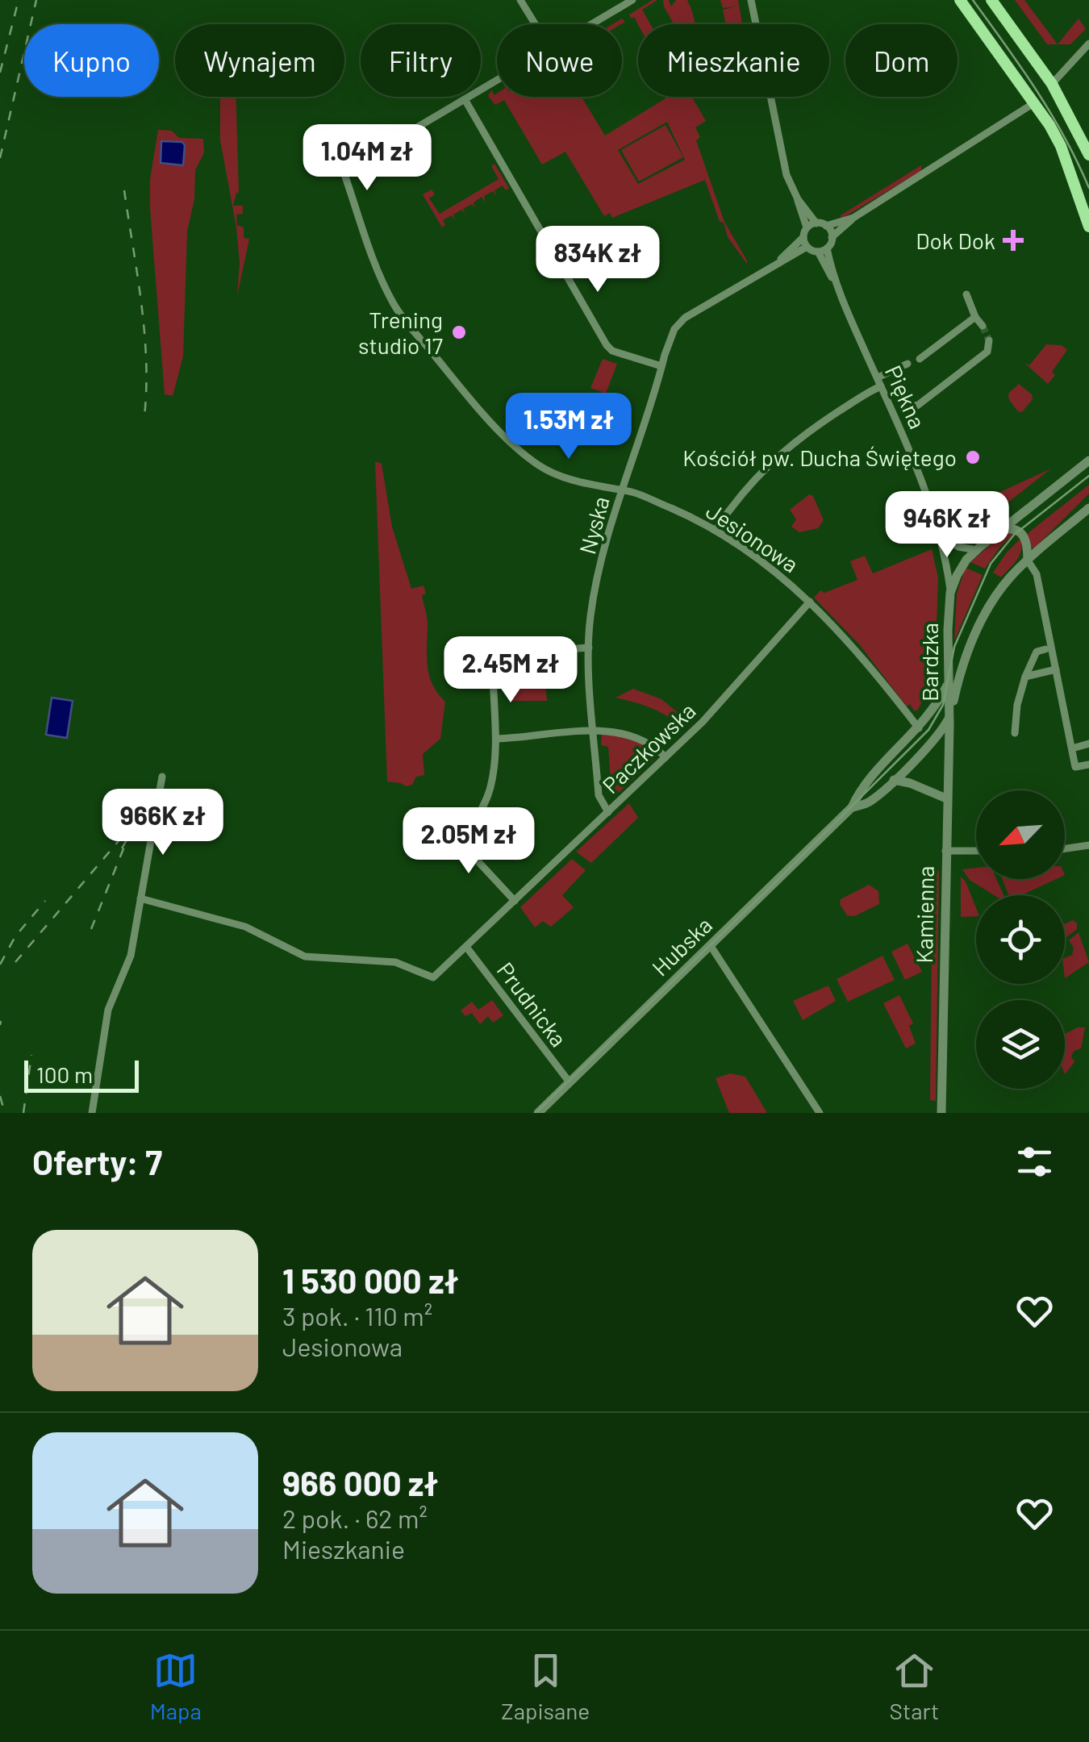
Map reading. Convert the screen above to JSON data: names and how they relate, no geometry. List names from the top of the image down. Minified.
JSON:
{"streets":{"street":["Piękna","Nyska","Jesionowa","Bardzka","Paczkowska","Kamienna","Hubska","Prudnicka"]},"crossings":[["Piękna","Nyska"],["Piękna","Bardzka"],["Nyska","Jesionowa"],["Nyska","Paczkowska"],["Jesionowa","Paczkowska"],["Jesionowa","Hubska"],["Bardzka","Kamienna"],["Bardzka","Hubska"],["Paczkowska","Prudnicka"],["Kamienna","Hubska"],["Hubska","Prudnicka"]],"places":{"health":["Dok Dok"],"other":["Trening studio 17","Kościół pw. Ducha Świętego"]},"scale_bar":"100 m","north":"bottom left","page":{"chip":["Kupno","Wynajem","Filtry","Nowe","Mieszkanie","Dom"],"price":["1.04M zł","834K zł","1.53M zł","946K zł","2.45M zł","966K zł","2.05M zł"],"scale":"100 m","heading":"Oferty: 7","list":[{"name":"1 530 000 zł","note":"3 pok. · 110 m² · Jesionowa"},{"name":"966 000 zł","note":"2 pok. · 62 m² · Mieszkanie"}],"tabs":["Mapa","Zapisane","Start"]}}
